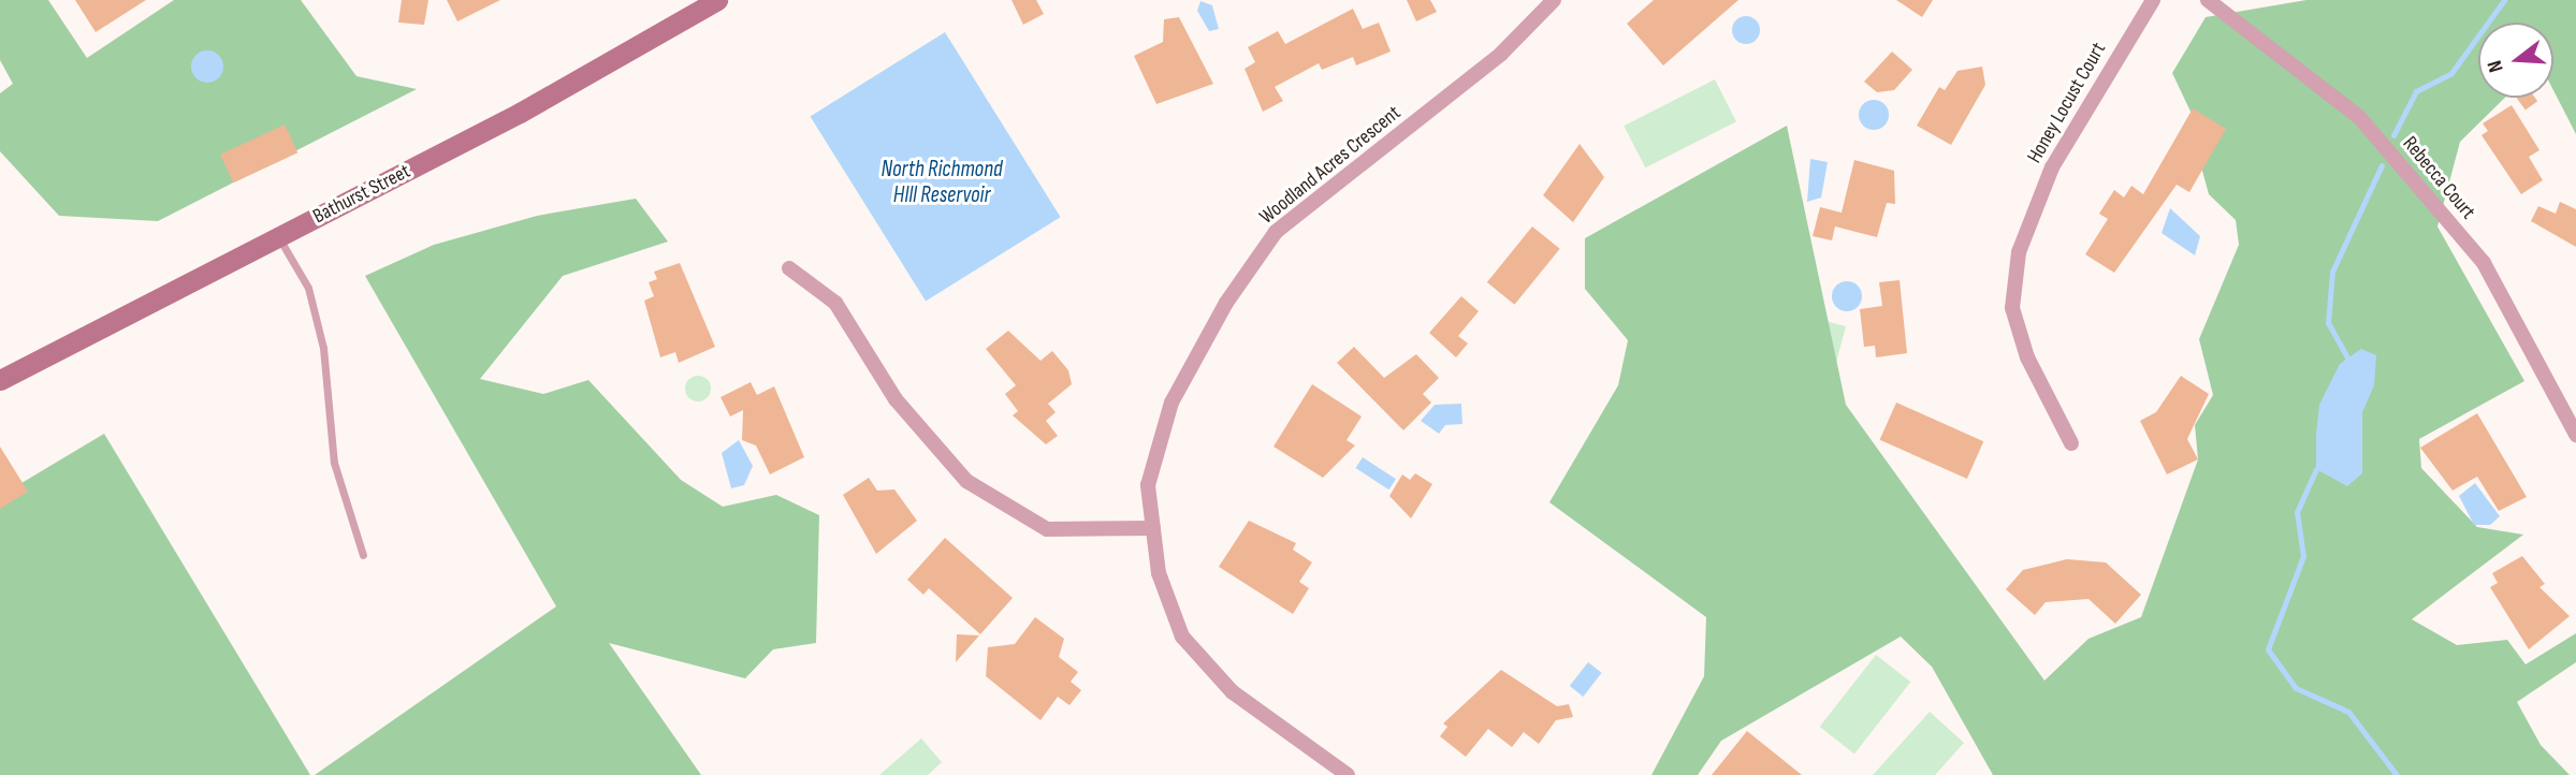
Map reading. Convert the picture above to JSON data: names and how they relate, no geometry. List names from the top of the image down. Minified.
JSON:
{"streets":{"main road":["Bathurst Street"],"street":["Honey Locust Court","Woodland Acres Crescent","Rebecca Court"]},"water":["North Richmond HIll Reservoir"],"north":"left"}
